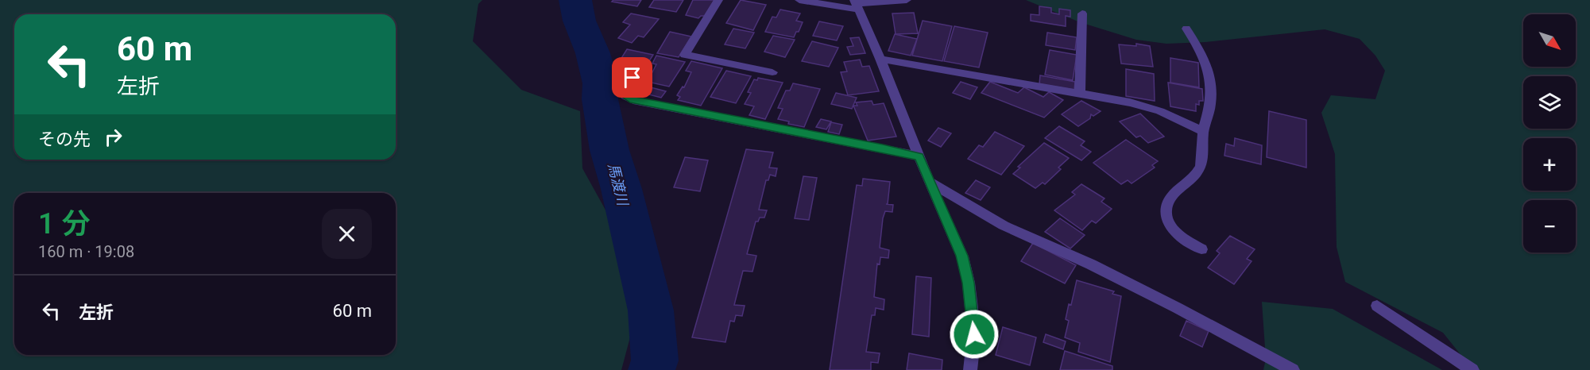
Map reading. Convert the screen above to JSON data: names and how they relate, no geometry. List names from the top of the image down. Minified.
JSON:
{"water":["馬渡川"],"north":"bottom right","page":{"map_buttons":["+","−"],"turn":["60 m","左折"],"then":"その先","heading":["1 分","160 m · 19:08"],"list":[{"name":"左折","value":"60 m"}]}}
